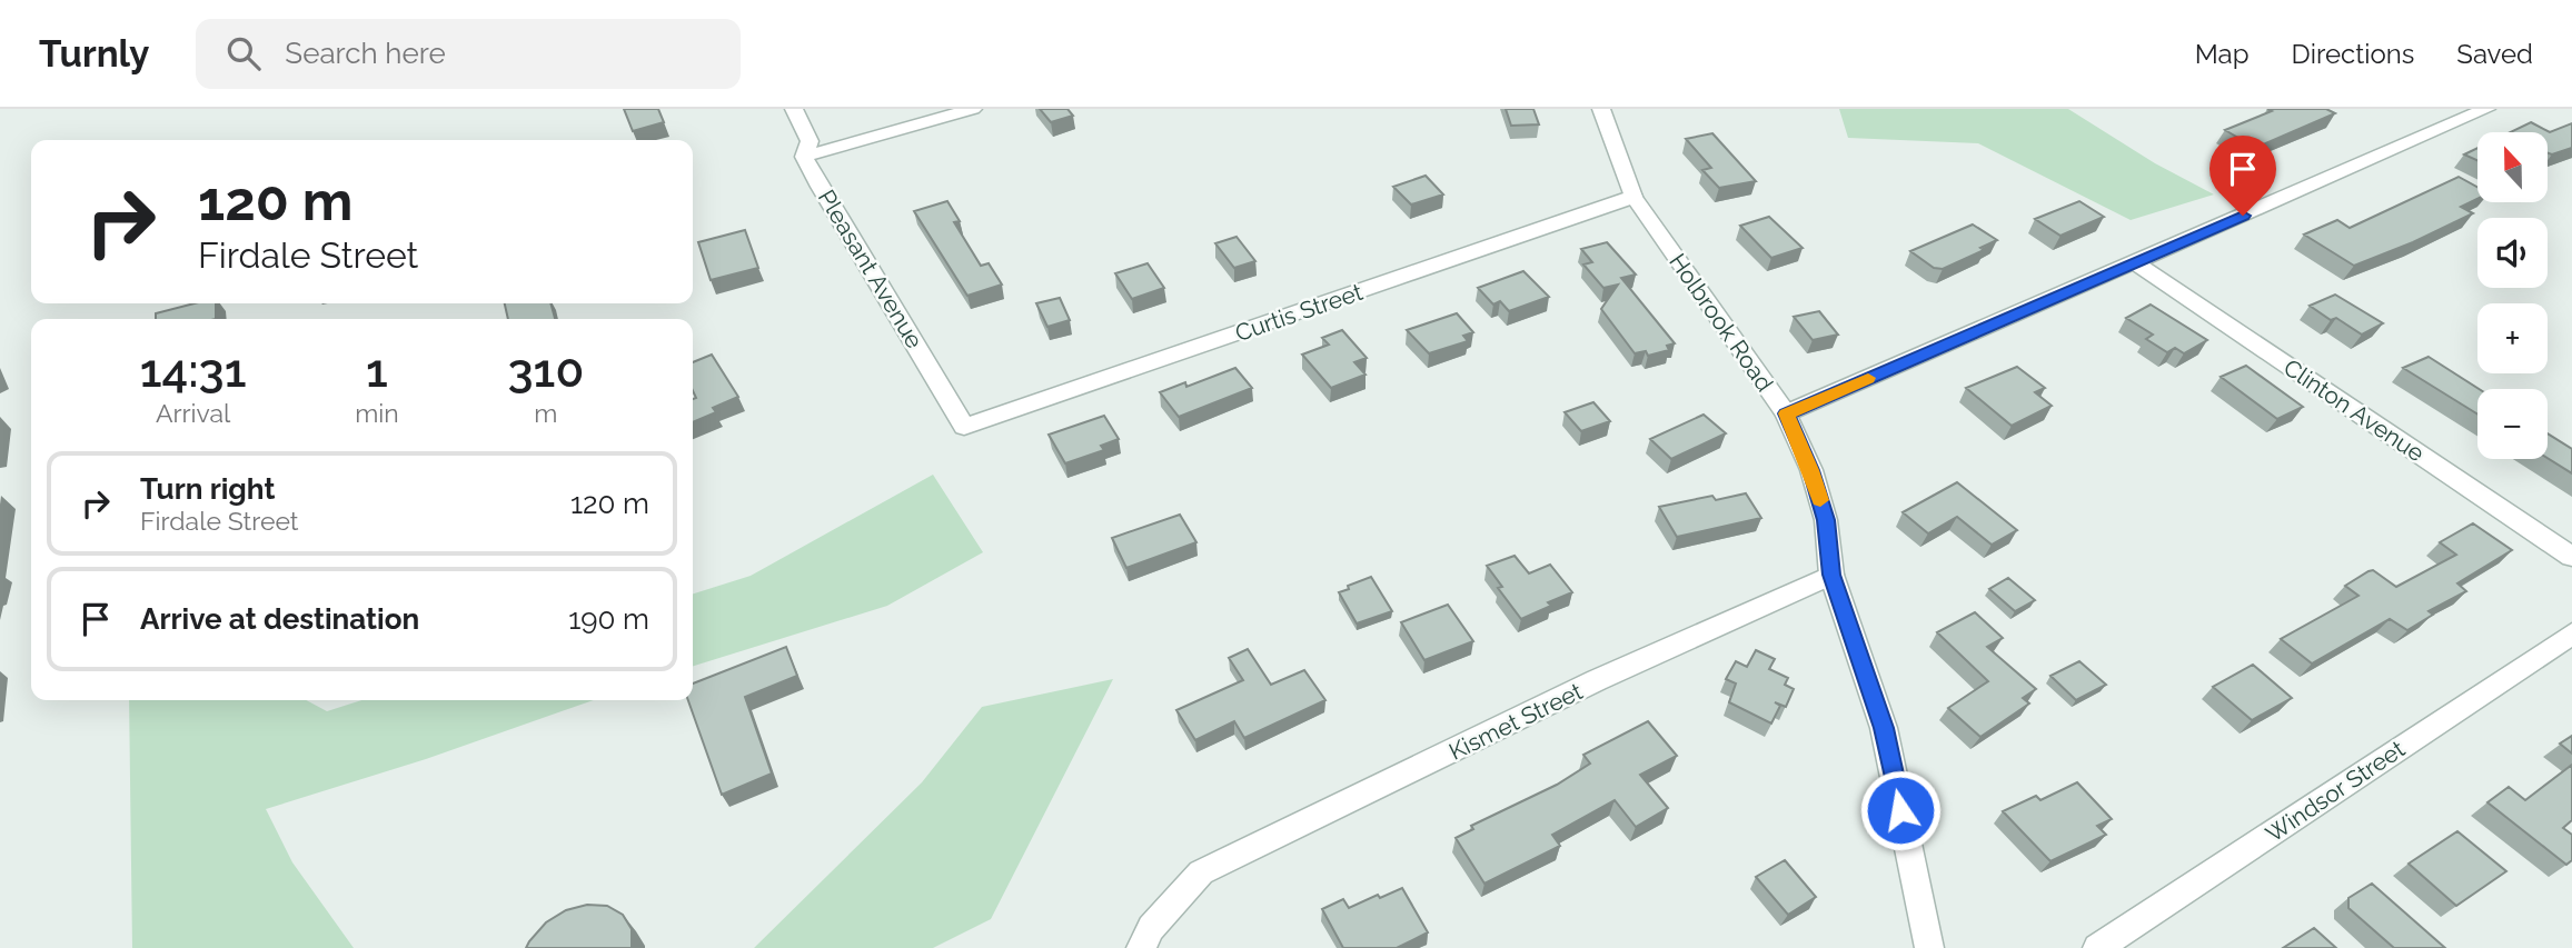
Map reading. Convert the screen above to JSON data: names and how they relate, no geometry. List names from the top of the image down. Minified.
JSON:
{"streets":{"street":["Pleasant Avenue","Curtis Street","Holbrook Road","Clinton Avenue","Kismet Street","Windsor Street"]},"crossings":[["Pleasant Avenue","Curtis Street"],["Curtis Street","Holbrook Road"],["Holbrook Road","Kismet Street"]],"north":"top","page":{"header":"Turnly","search":"Search here","nav":["Map","Directions","Saved"],"map_buttons":["+","−"],"turn":["120 m","Firdale Street"],"eta":["14:31","Arrival","1","min","310","m"],"list":[{"name":"Turn right","note":"Firdale Street","value":"120 m"},{"name":"Arrive at destination","value":"190 m"}]}}
